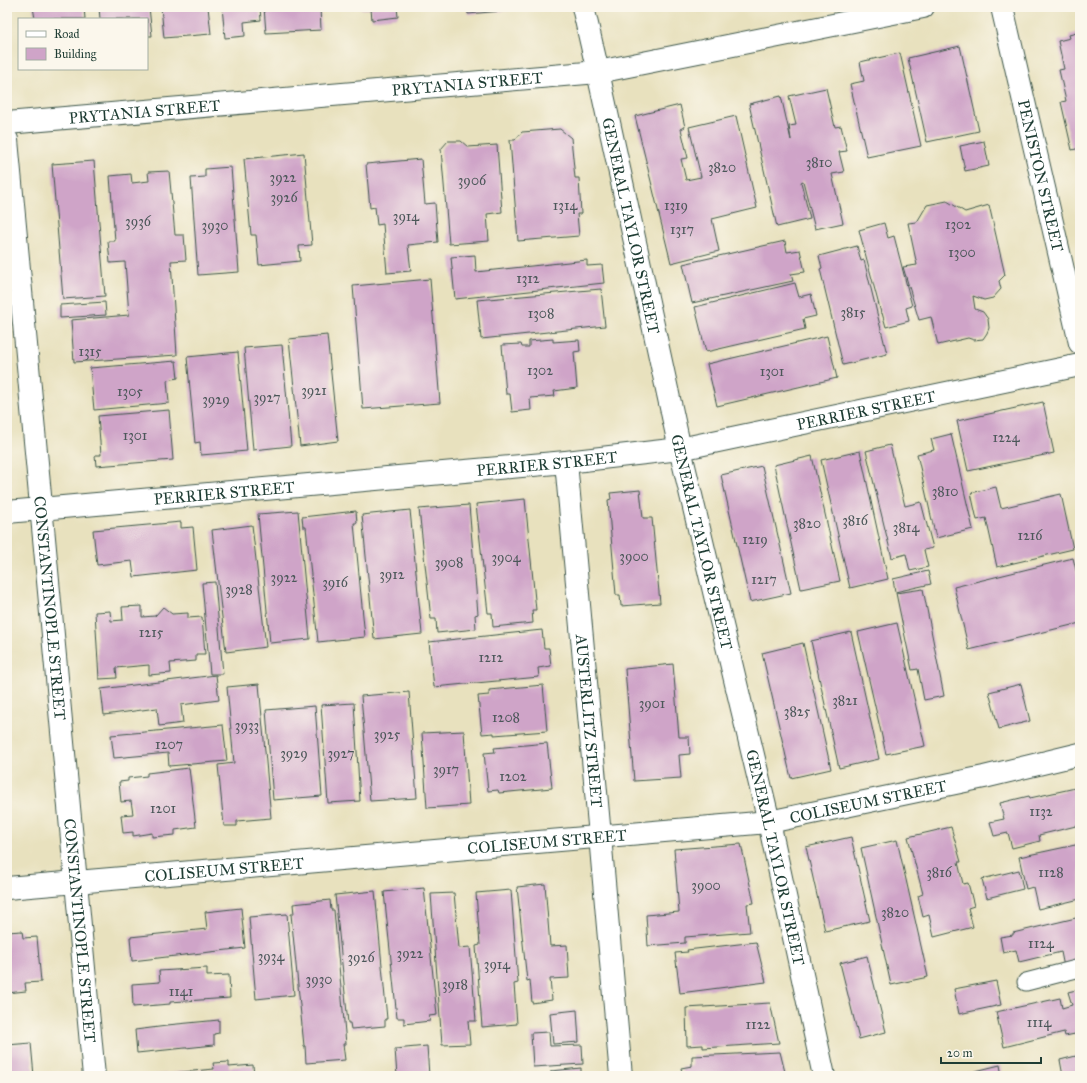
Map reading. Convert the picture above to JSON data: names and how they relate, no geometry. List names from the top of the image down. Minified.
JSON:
{"streets":{"street":["PRYTANIA STREET","PENISTON STREET","GENERAL TAYLOR STREET","PERRIER STREET","CONSTANTINOPLE STREET","AUSTERLITZ STREET","COLISEUM STREET"]},"crossings":[["PRYTANIA STREET","GENERAL TAYLOR STREET"],["GENERAL TAYLOR STREET","PERRIER STREET"],["GENERAL TAYLOR STREET","COLISEUM STREET"],["PERRIER STREET","CONSTANTINOPLE STREET"],["PERRIER STREET","AUSTERLITZ STREET"],["CONSTANTINOPLE STREET","COLISEUM STREET"],["AUSTERLITZ STREET","COLISEUM STREET"]],"house_numbers":["3810","3820","3922","3906","3926","1314","1319","3914","3936","1302","3930","1317","1300","1312","3815","1308","1315","1302","1301","3921","1305","3927","3929","1301","1224","3810","3816","3820","3814","1216","1219","3900","3904","3908","3912","3922","1217","3916","3928","1215","1212","3821","3901","3825","1208","3933","3925","1207","3929","3927","3917","1202","1201","1132","3816","1128","3900","3820","1124","3922","3934","3926","3914","3930","3918","1141","1114","1122"],"legend":["Road","Building"],"scale_bar":"20 m"}
